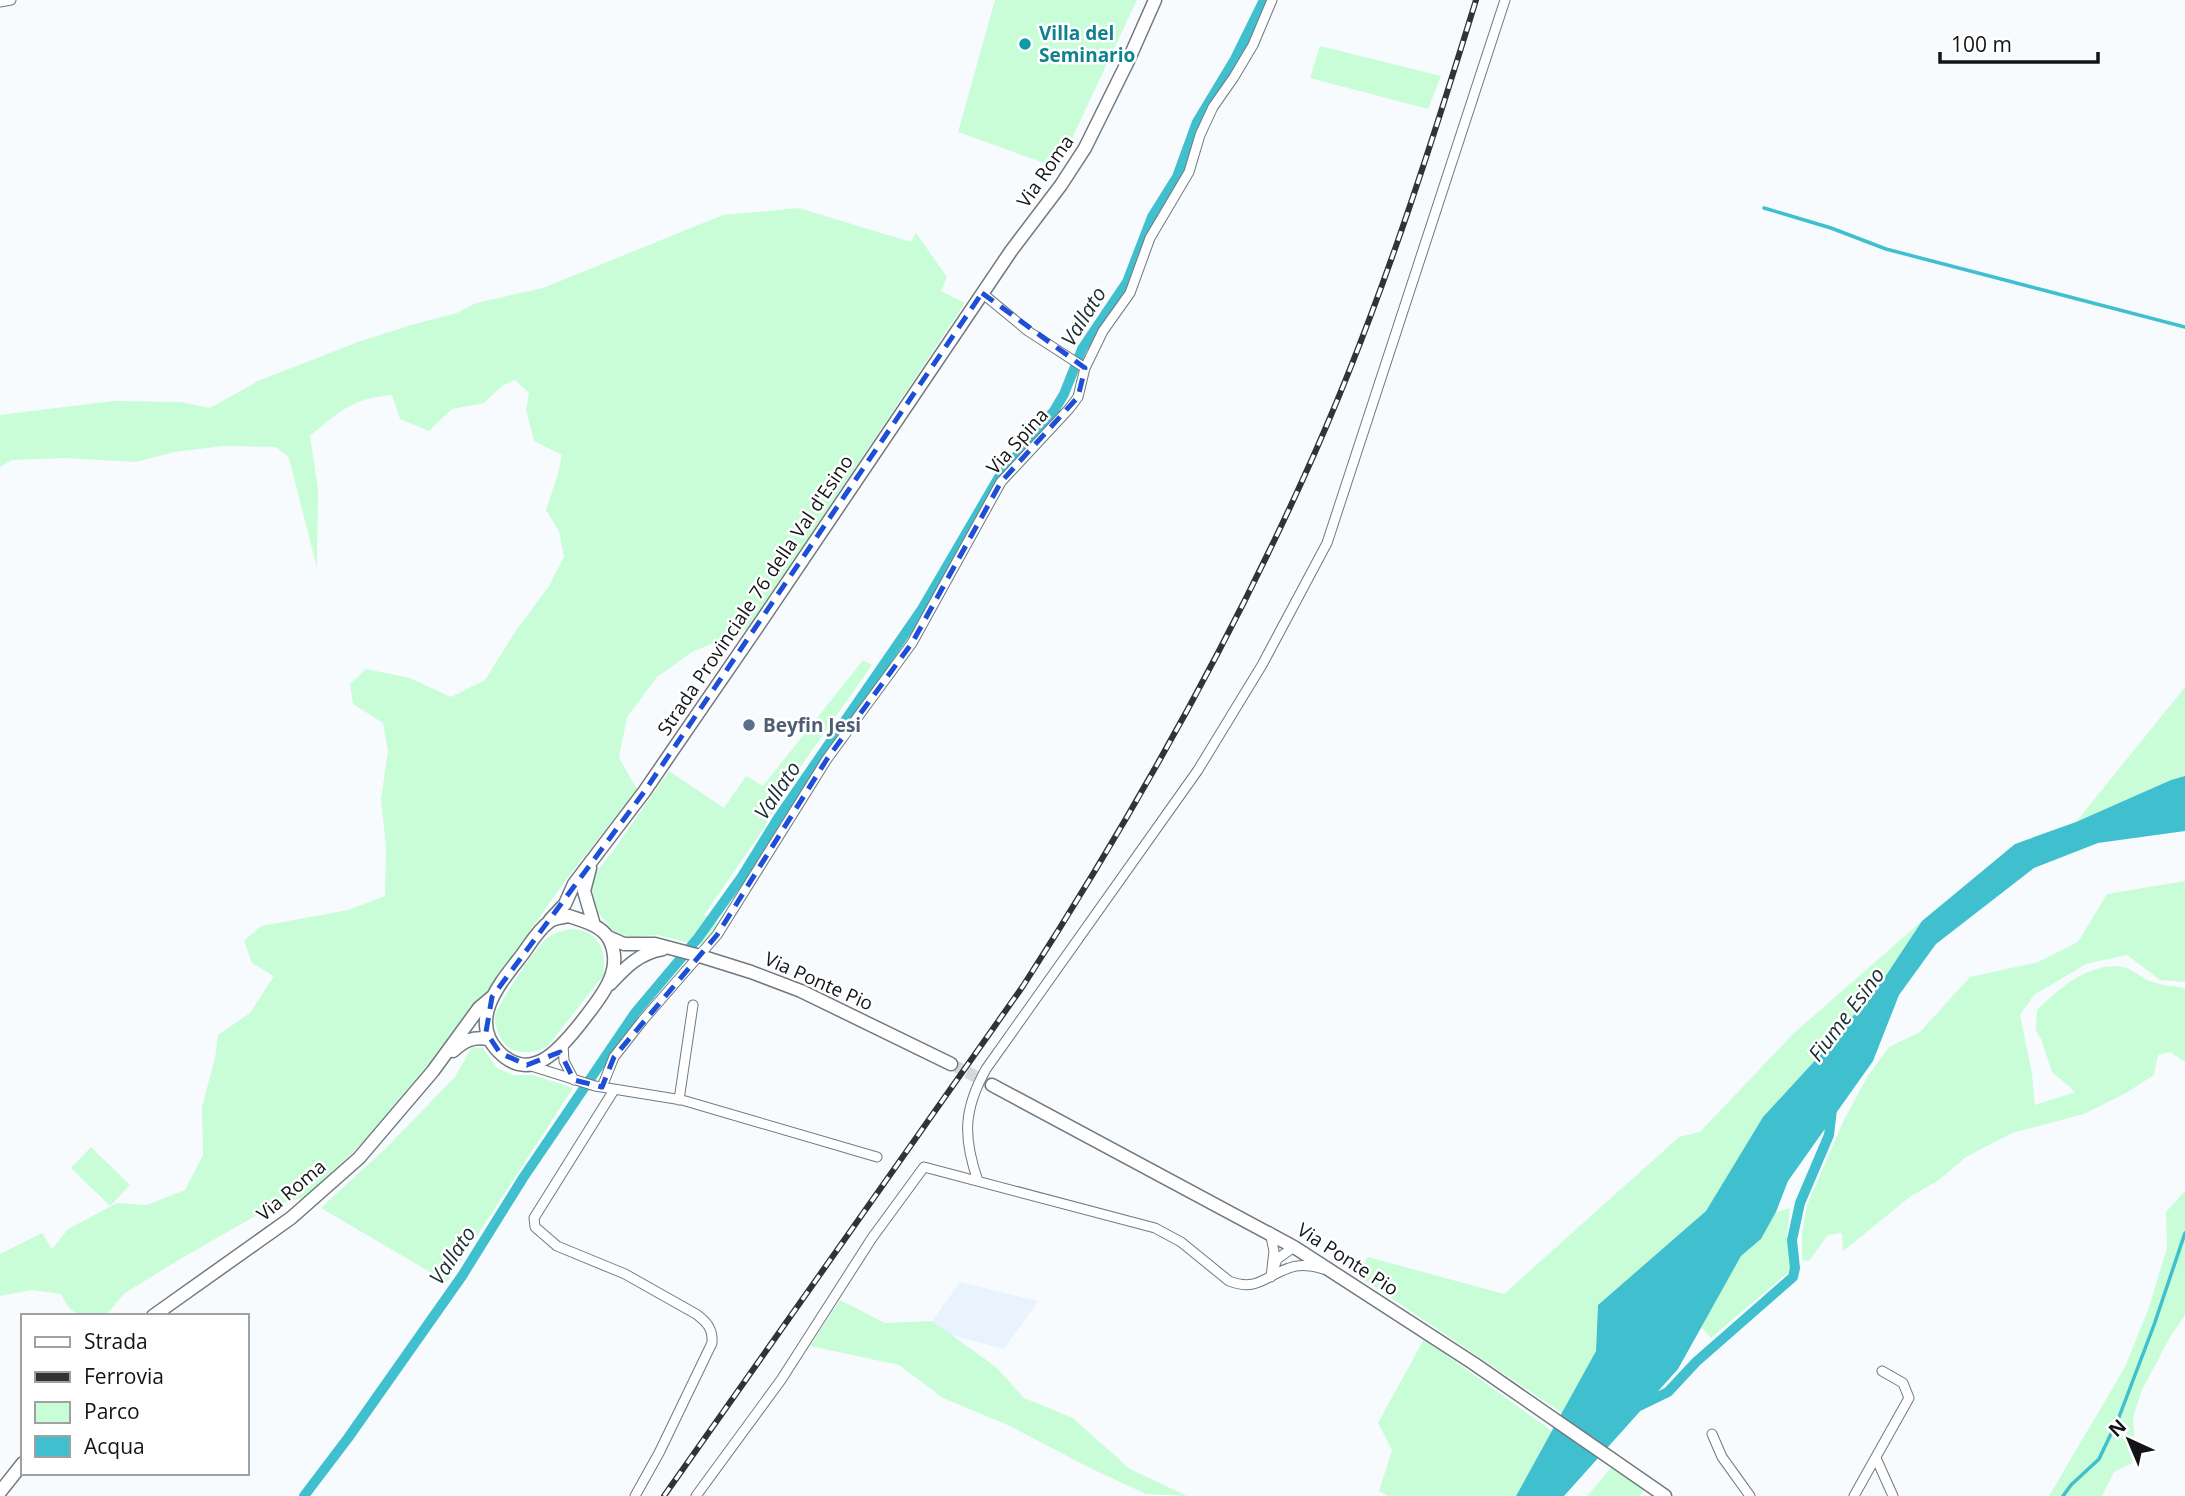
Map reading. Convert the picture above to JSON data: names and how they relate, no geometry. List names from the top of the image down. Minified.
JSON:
{"streets":{"main road":["Via Roma","Strada Provinciale 76 della Val d'Esino","Via Ponte Pio"],"street":["Via Spina"]},"crossings":[["Via Roma","Strada Provinciale 76 della Val d'Esino"],["Via Spina","Via Ponte Pio"],["Strada Provinciale 76 della Val d'Esino","Via Ponte Pio"]],"water":["Vallato","Fiume Esino"],"places":["Villa del Seminario","Beyfin Jesi"],"legend":["Strada","Ferrovia","Parco","Acqua"],"scale_bar":"100 m","north":"top left"}
